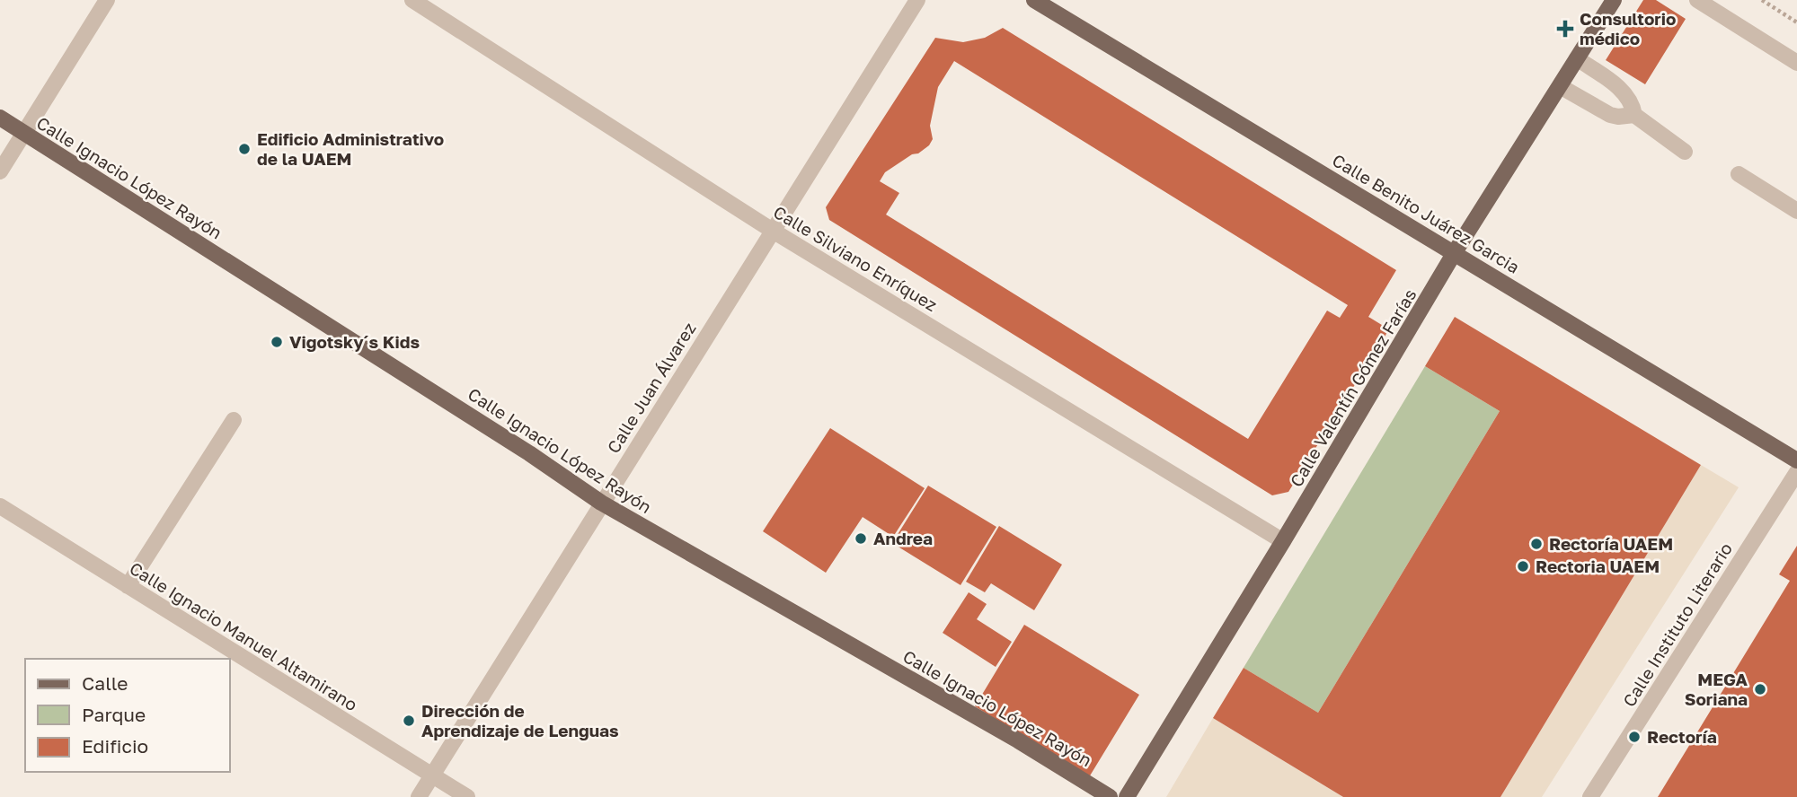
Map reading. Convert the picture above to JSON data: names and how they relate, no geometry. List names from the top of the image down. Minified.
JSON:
{"streets":{"main road":["Calle Ignacio López Rayón","Calle Benito Juárez Garcia","Calle Valentín Gómez Farías"],"street":["Calle Silviano Enríquez","Calle Juan Álvarez","Calle Instituto Literario","Calle Ignacio Manuel Altamirano"]},"crossings":[["Calle Ignacio López Rayón","Calle Juan Álvarez"],["Calle Benito Juárez Garcia","Calle Valentín Gómez Farías"],["Calle Silviano Enríquez","Calle Juan Álvarez"],["Calle Silviano Enríquez","Calle Valentín Gómez Farías"],["Calle Juan Álvarez","Calle Ignacio Manuel Altamirano"]],"places":{"health":["Consultorio médico"],"other":["Edificio Administrativo de la UAEM","Vigotsky´s Kids","Andrea","Rectoría UAEM","Rectoria UAEM","MEGA Soriana","Dirección de Aprendizaje de Lenguas","Rectoría"]},"legend":["Calle","Parque","Edificio"]}
